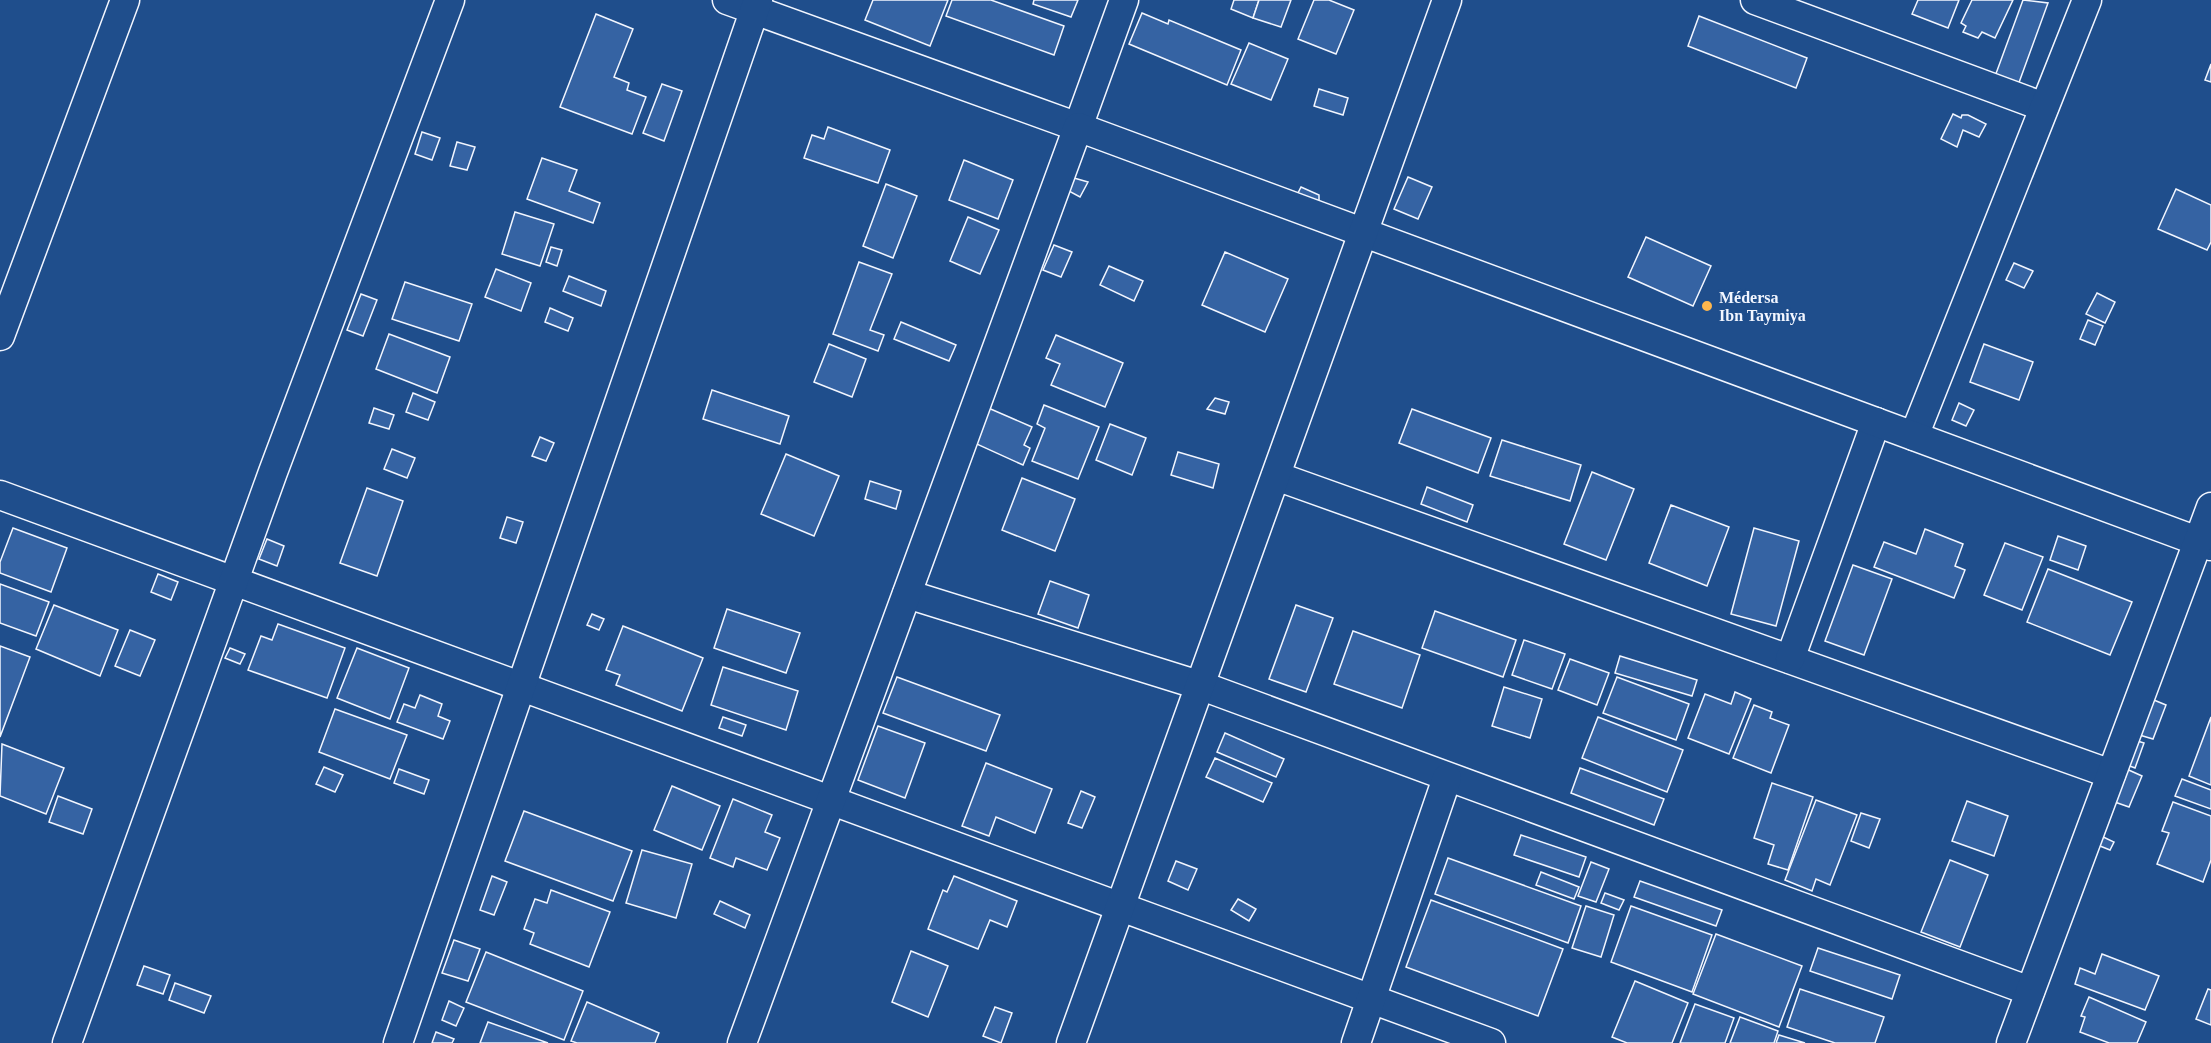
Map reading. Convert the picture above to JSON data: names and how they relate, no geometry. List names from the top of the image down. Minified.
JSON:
{"places":["Médersa Ibn Taymiya"]}
